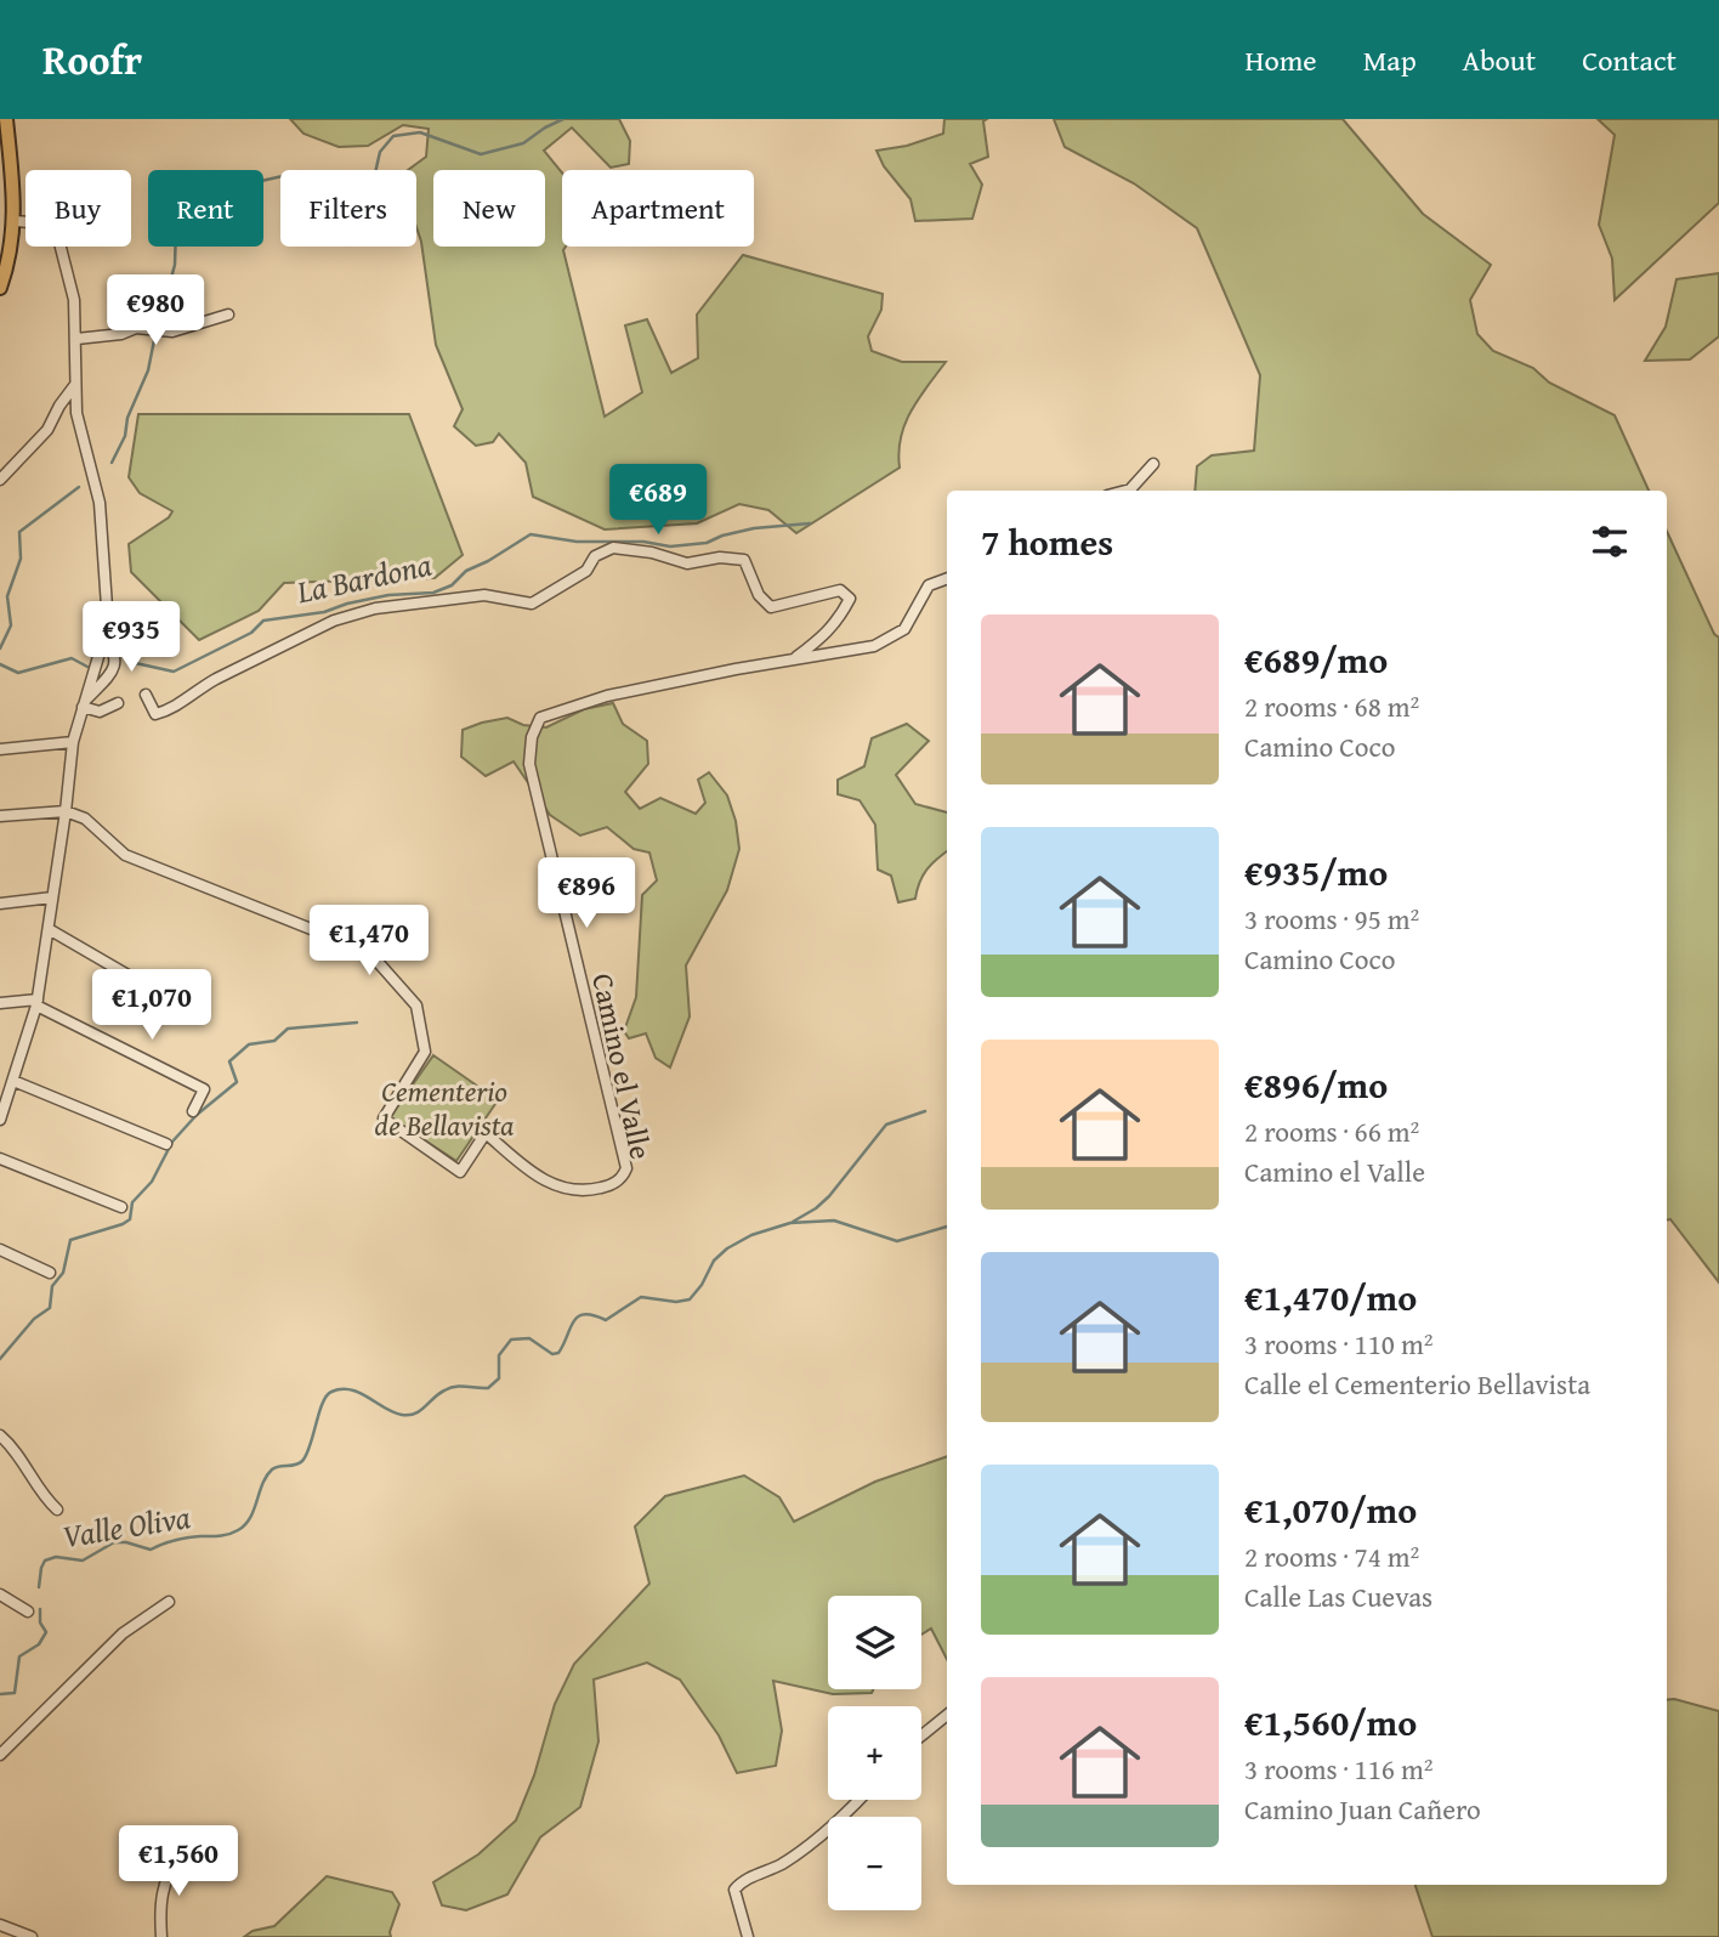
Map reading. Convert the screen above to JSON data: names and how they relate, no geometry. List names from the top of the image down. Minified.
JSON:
{"streets":{"street":["Camino el Valle"]},"water":["La Bardona","Valle Oliva"],"parks":["Cementerio de Bellavista"],"page":{"header":"Roofr","nav":["Home","Map","About","Contact"],"chip":["Buy","Rent","Filters","New","Apartment"],"price":["€980","€689","€935","€896","€1,470","€1,070","€1,560"],"heading":"7 homes","list":[{"name":"€689/mo","note":"2 rooms · 68 m² · Camino Coco"},{"name":"€935/mo","note":"3 rooms · 95 m² · Camino Coco"},{"name":"€896/mo","note":"2 rooms · 66 m² · Camino el Valle"},{"name":"€1,470/mo","note":"3 rooms · 110 m² · Calle el Cementerio Bellavista"},{"name":"€1,070/mo","note":"2 rooms · 74 m² · Calle Las Cuevas"},{"name":"€1,560/mo","note":"3 rooms · 116 m² · Camino Juan Cañero"}],"map_buttons":["+","−"]}}
